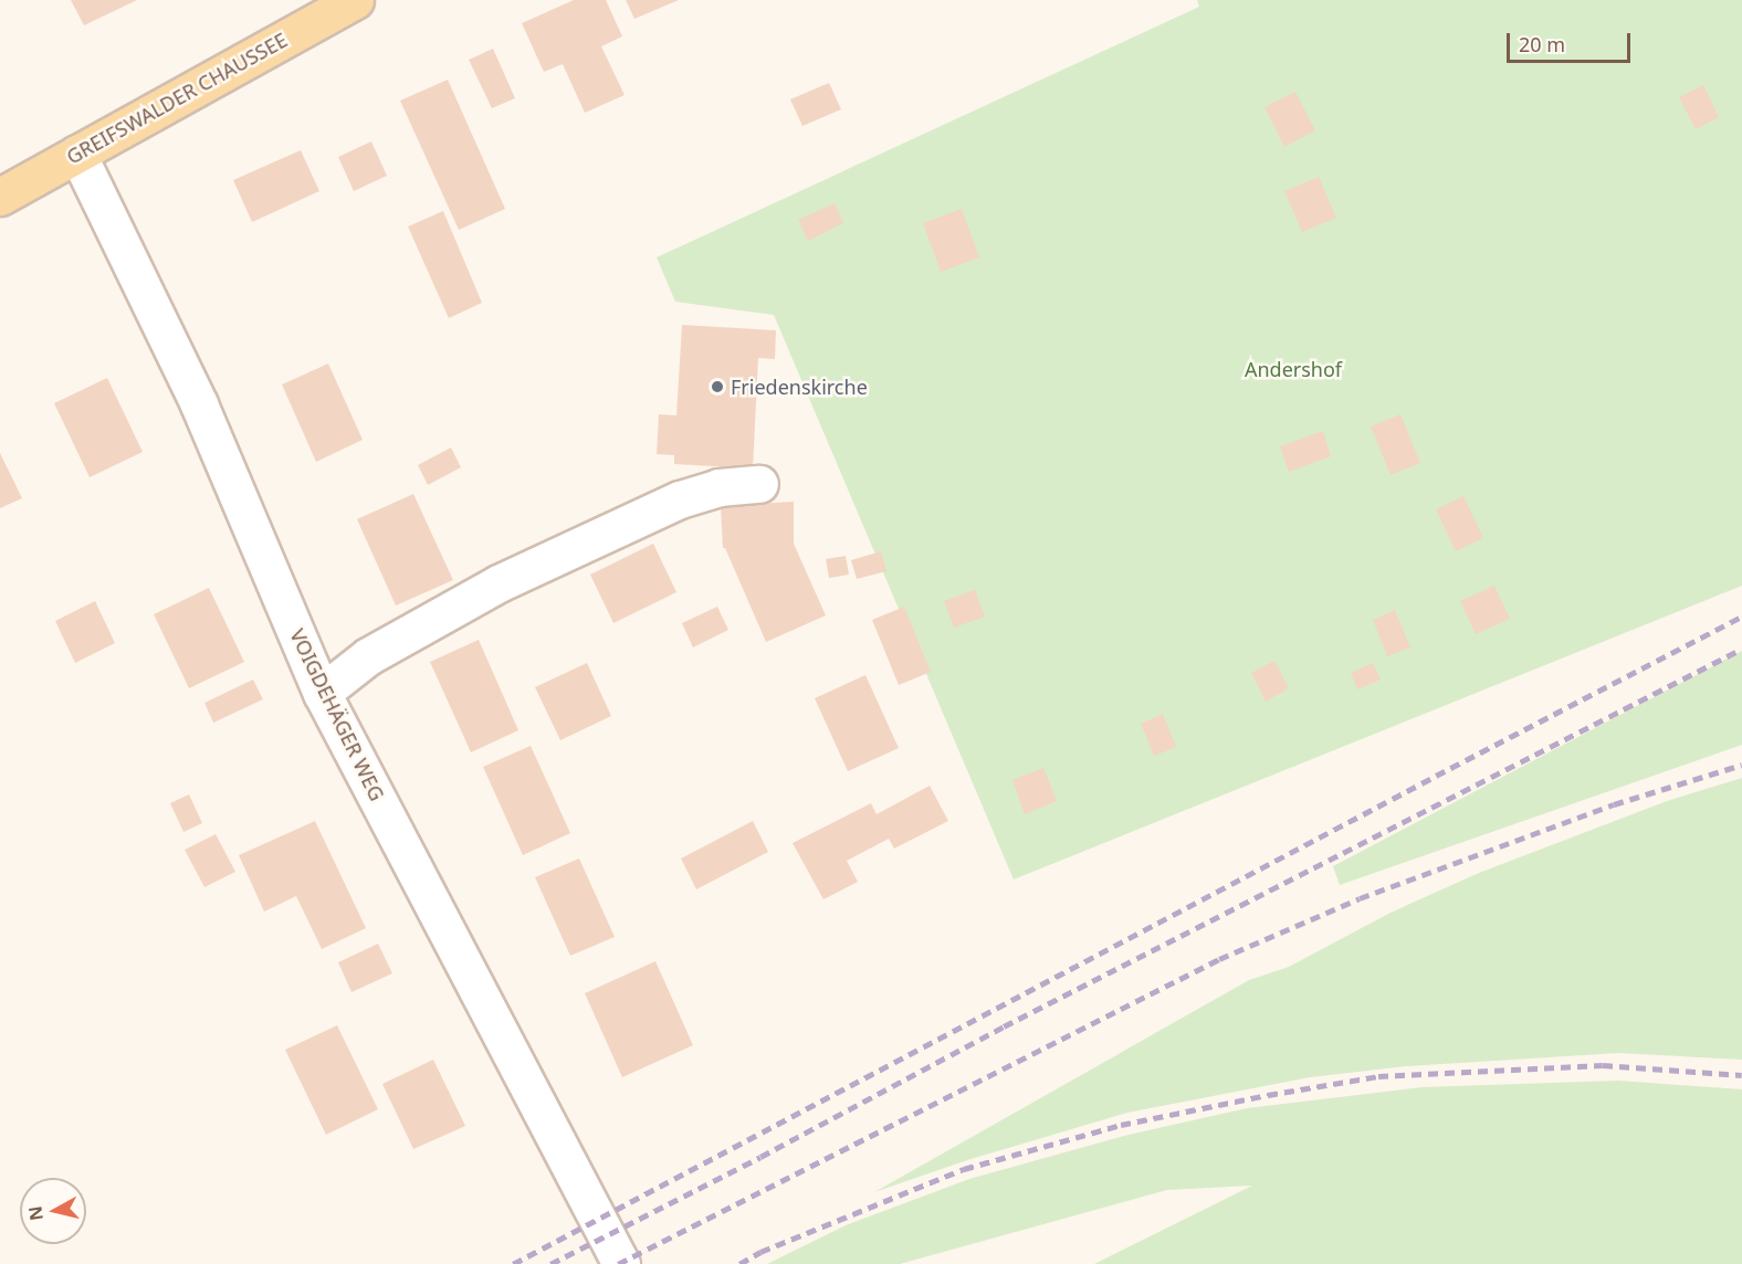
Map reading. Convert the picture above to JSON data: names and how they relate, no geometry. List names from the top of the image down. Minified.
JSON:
{"streets":{"main road":["GREIFSWALDER CHAUSSEE"],"street":["VOIGDEHÄGER WEG"]},"crossings":[["GREIFSWALDER CHAUSSEE","VOIGDEHÄGER WEG"]],"parks":["Andershof"],"places":["Friedenskirche"],"scale_bar":"20 m","north":"left"}
